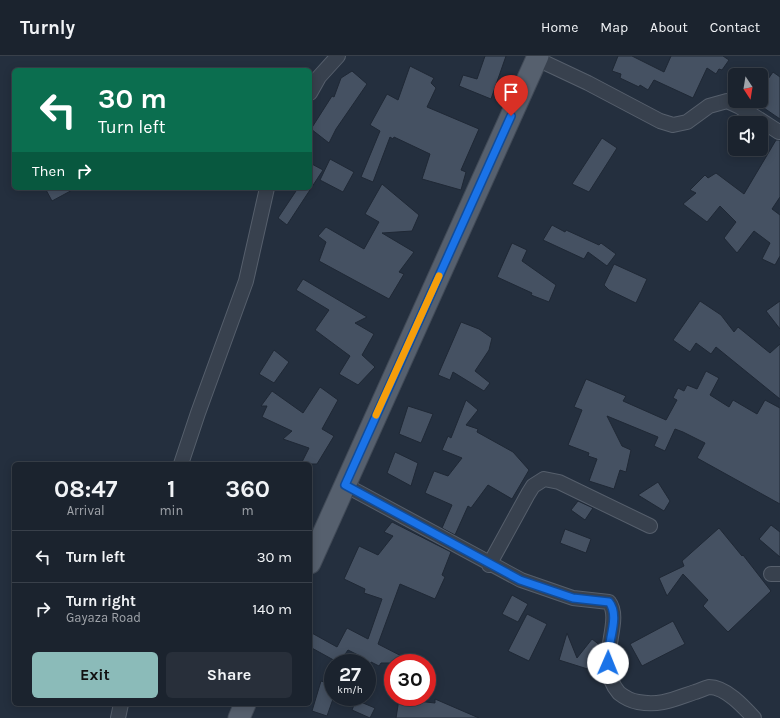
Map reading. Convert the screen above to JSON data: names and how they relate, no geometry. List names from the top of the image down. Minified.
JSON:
{"north":"bottom","page":{"header":"Turnly","nav":["Home","Map","About","Contact"],"turn":["30 m","Turn left"],"then":"Then","eta":["08:47","Arrival","1","min","360","m"],"list":[{"name":"Turn left","value":"30 m"},{"name":"Turn right","note":"Gayaza Road","value":"140 m"}],"buttons":["Exit","Share"],"speed":"27 km/h","limit":"30"}}
